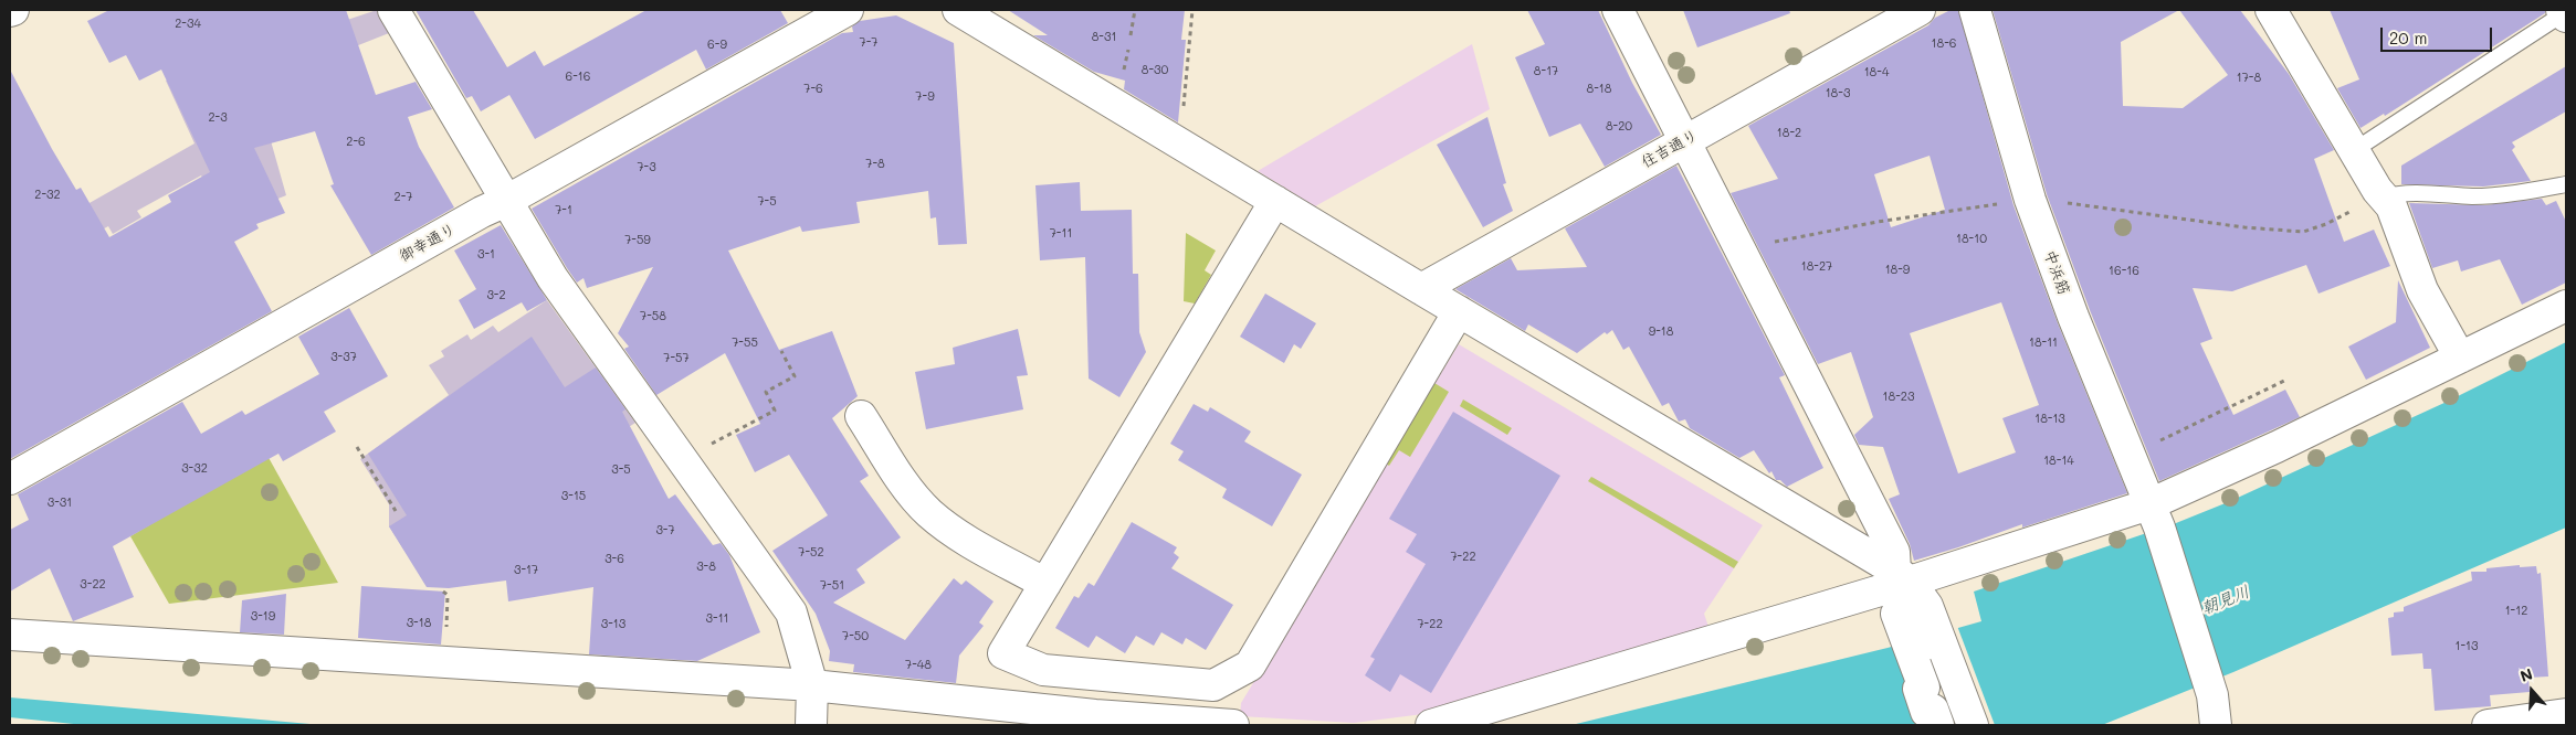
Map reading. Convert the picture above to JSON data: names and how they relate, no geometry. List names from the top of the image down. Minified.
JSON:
{"streets":{"street":["住吉通り","御幸通り","中浜筋"]},"water":["朝見川"],"house_numbers":["2-34","8-31","7-7","18-6","6-9","8-30","8-17","18-4","6-16","17-8","7-6","8-18","18-3","7-9","2-3","8-20","18-2","2-6","7-8","7-3","2-32","2-7","7-5","7-1","7-11","18-10","7-59","3-1","18-27","18-9","16-16","3-2","7-58","9-18","7-55","18-11","3-37","7-57","18-23","18-13","18-14","3-32","3-5","3-15","3-31","3-7","7-52","7-22","3-6","3-8","3-17","3-22","7-51","1-12","3-19","3-11","3-18","3-13","7-22","7-50","1-13","7-48"],"scale_bar":"20 m","north":"top"}
